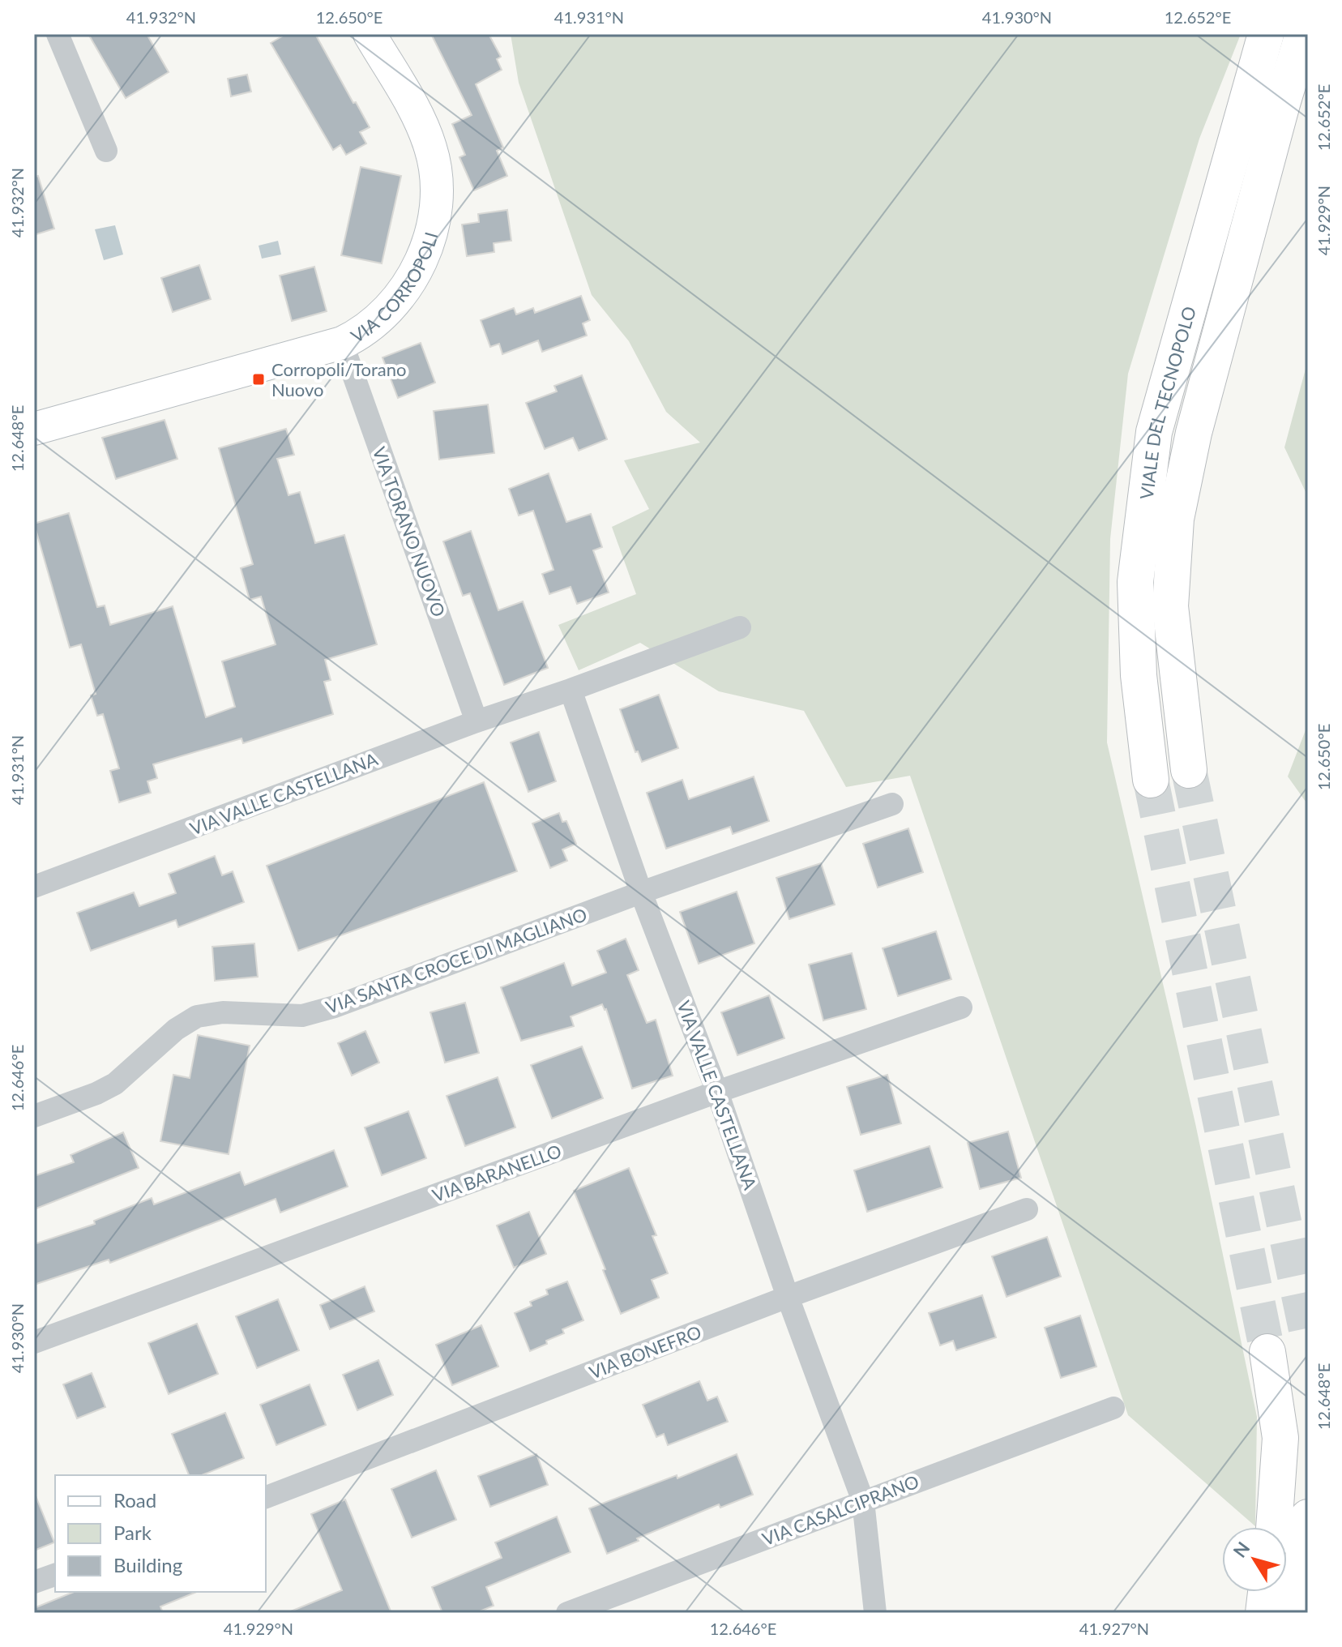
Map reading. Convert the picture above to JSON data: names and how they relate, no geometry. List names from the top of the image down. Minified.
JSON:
{"streets":{"highway":["VIALE DEL TECNOPOLO"],"street":["VIA CORROPOLI","VIA TORANO NUOVO","VIA VALLE CASTELLANA","VIA SANTA CROCE DI MAGLIANO","VIA BARANELLO","VIA BONEFRO","VIA CASALCIPRANO"]},"crossings":[["VIA CORROPOLI","VIA TORANO NUOVO"],["VIA TORANO NUOVO","VIA VALLE CASTELLANA"],["VIA VALLE CASTELLANA","VIA SANTA CROCE DI MAGLIANO"],["VIA VALLE CASTELLANA","VIA BARANELLO"],["VIA VALLE CASTELLANA","VIA BONEFRO"],["VIA VALLE CASTELLANA","VIA CASALCIPRANO"]],"places":{"transit":["Corropoli/Torano Nuovo"]},"legend":["Road","Park","Building"],"north":"top left","coordinates":["41.932°N","12.650°E","41.931°N","41.930°N","12.652°E","41.929°N","12.648°E","12.646°E","41.927°N"]}
